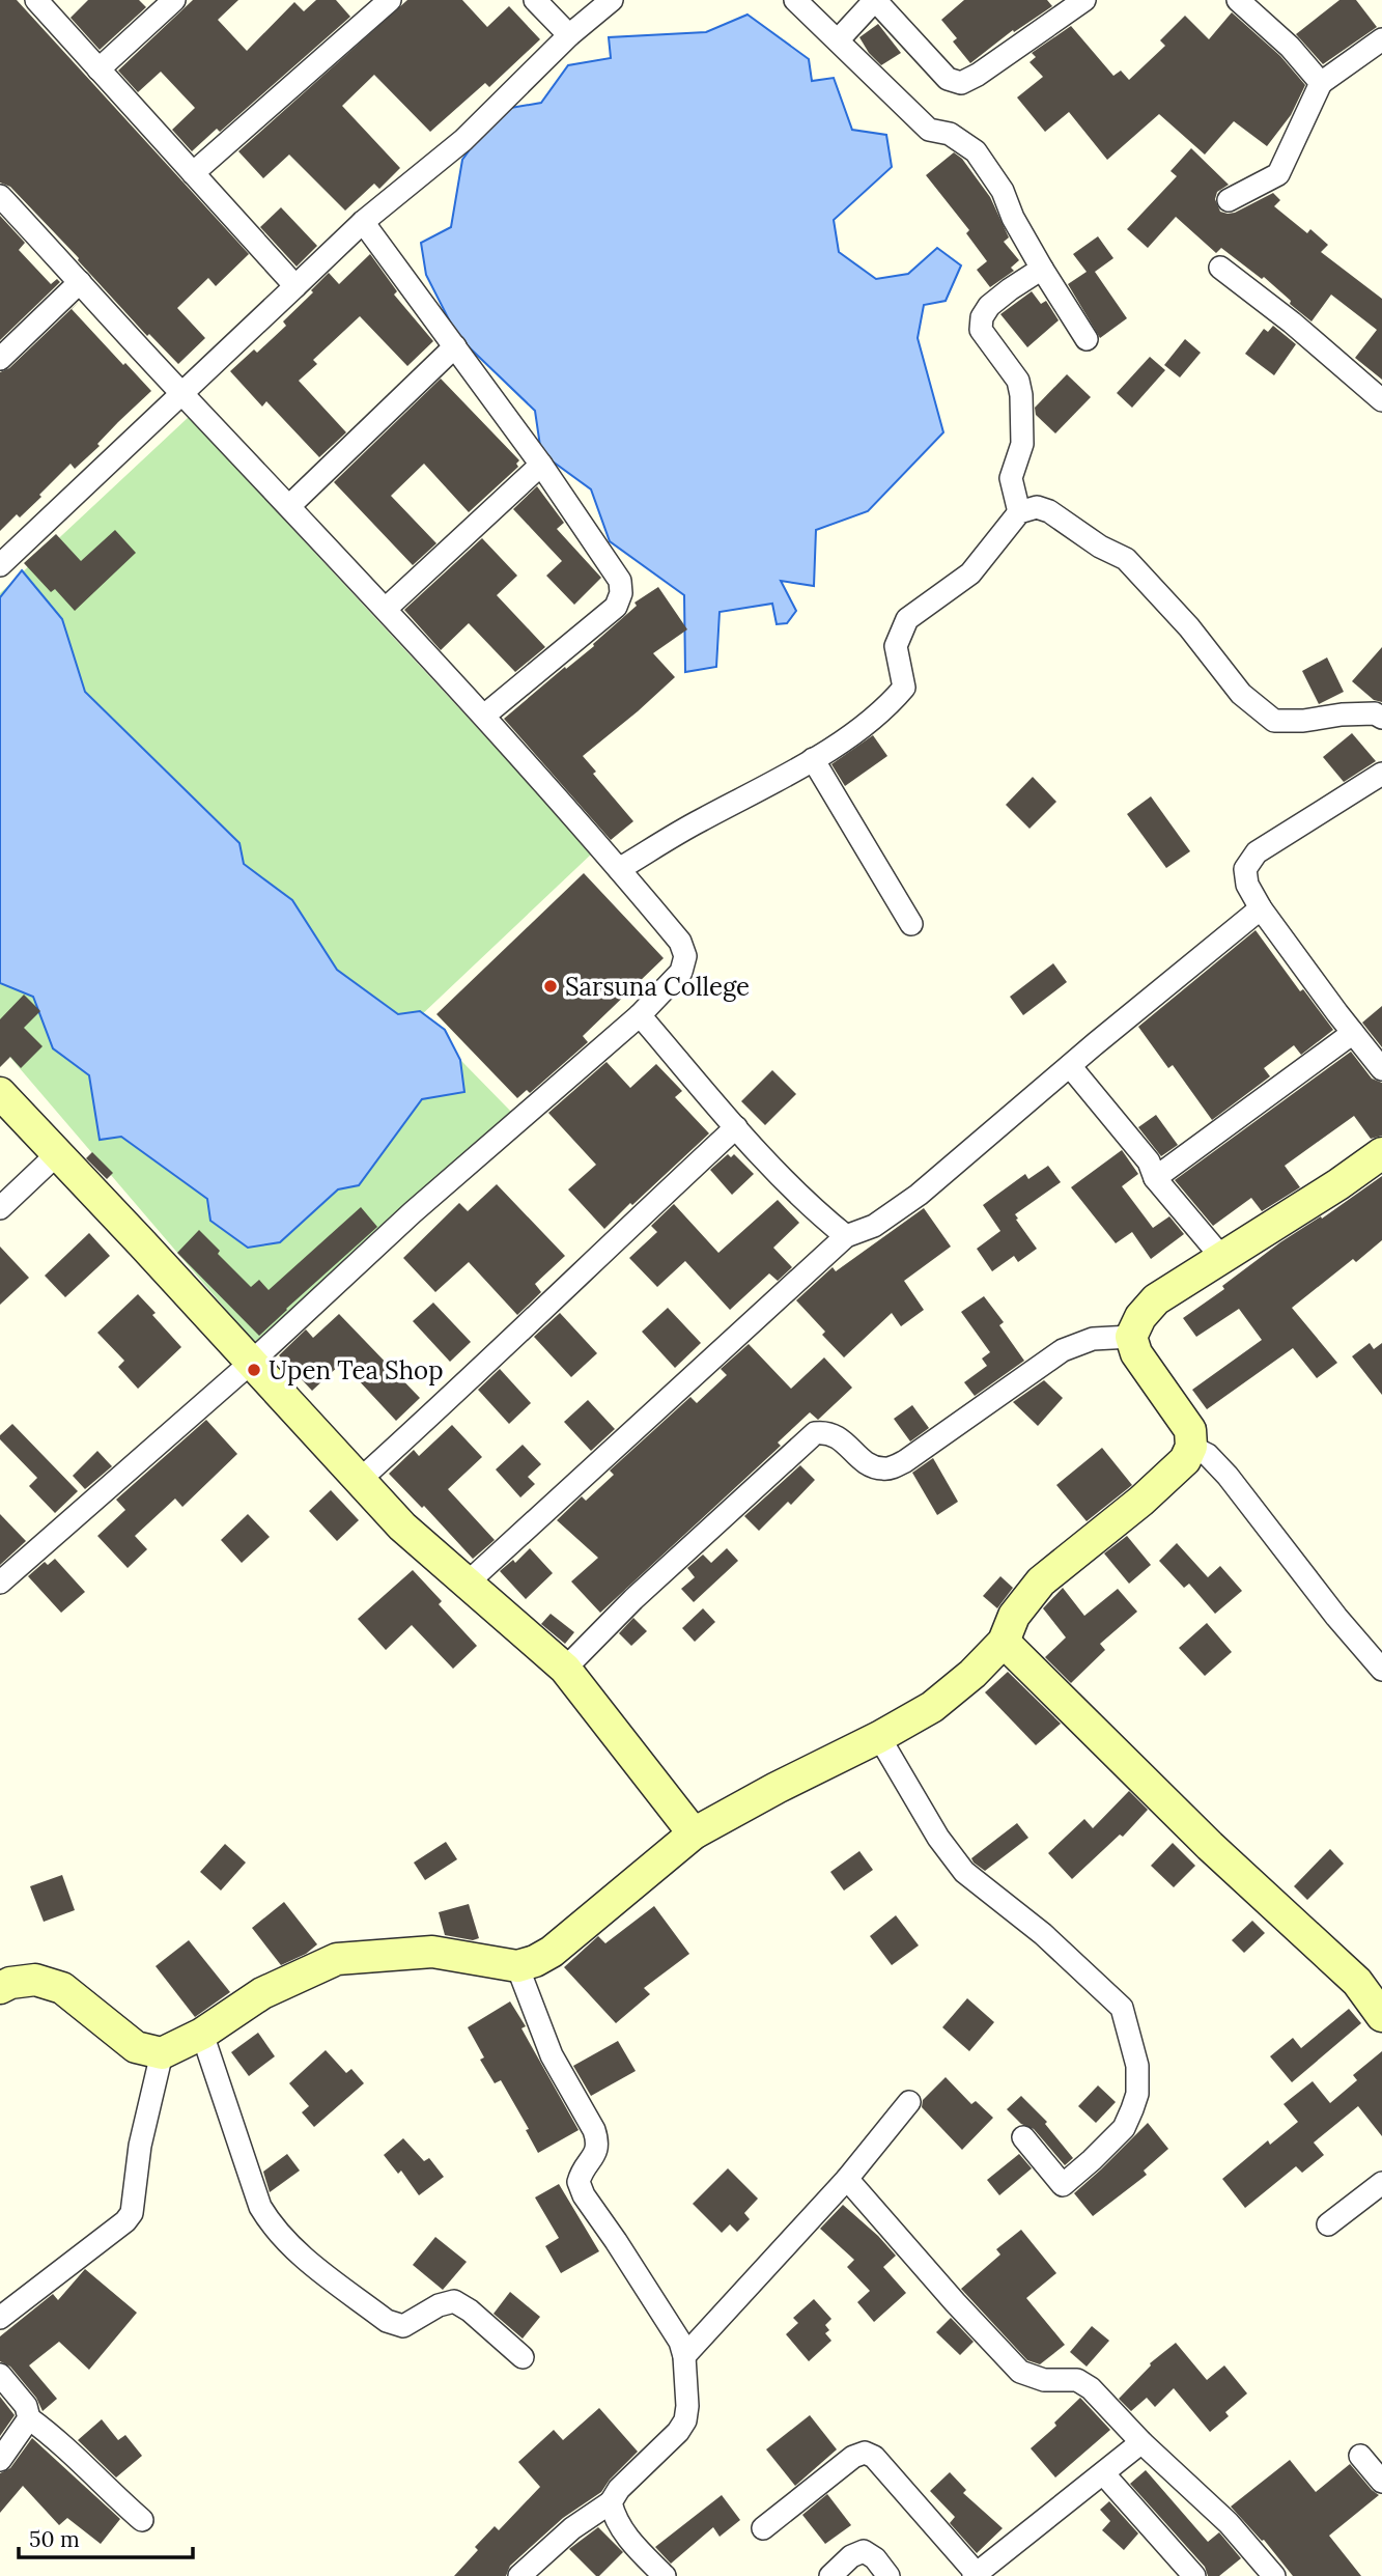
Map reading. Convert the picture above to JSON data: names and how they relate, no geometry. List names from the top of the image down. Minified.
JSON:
{"places":["Sarsuna College","Upen Tea Shop"],"scale_bar":"50 m"}
